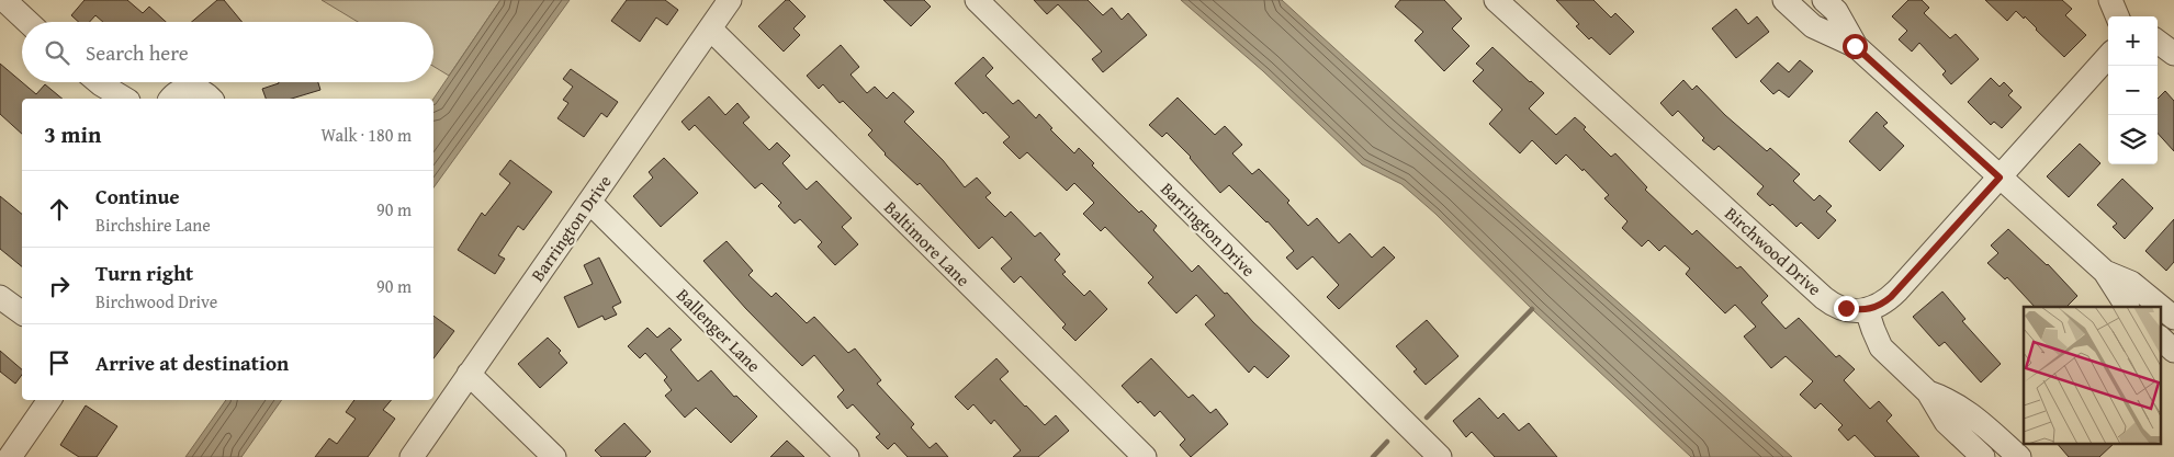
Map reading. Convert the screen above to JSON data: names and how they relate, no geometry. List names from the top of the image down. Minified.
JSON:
{"streets":{"street":["Barrington Drive","Baltimore Lane","Birchwood Drive","Ballenger Lane"]},"crossings":[["Barrington Drive","Baltimore Lane"],["Barrington Drive","Ballenger Lane"]],"page":{"map_buttons":["+","−"],"search":"Search here","heading":["3 min","Walk · 180 m"],"list":[["Continue","Birchshire Lane","90 m"],["Turn right","Birchwood Drive","90 m"],"Arrive at destination"]}}
